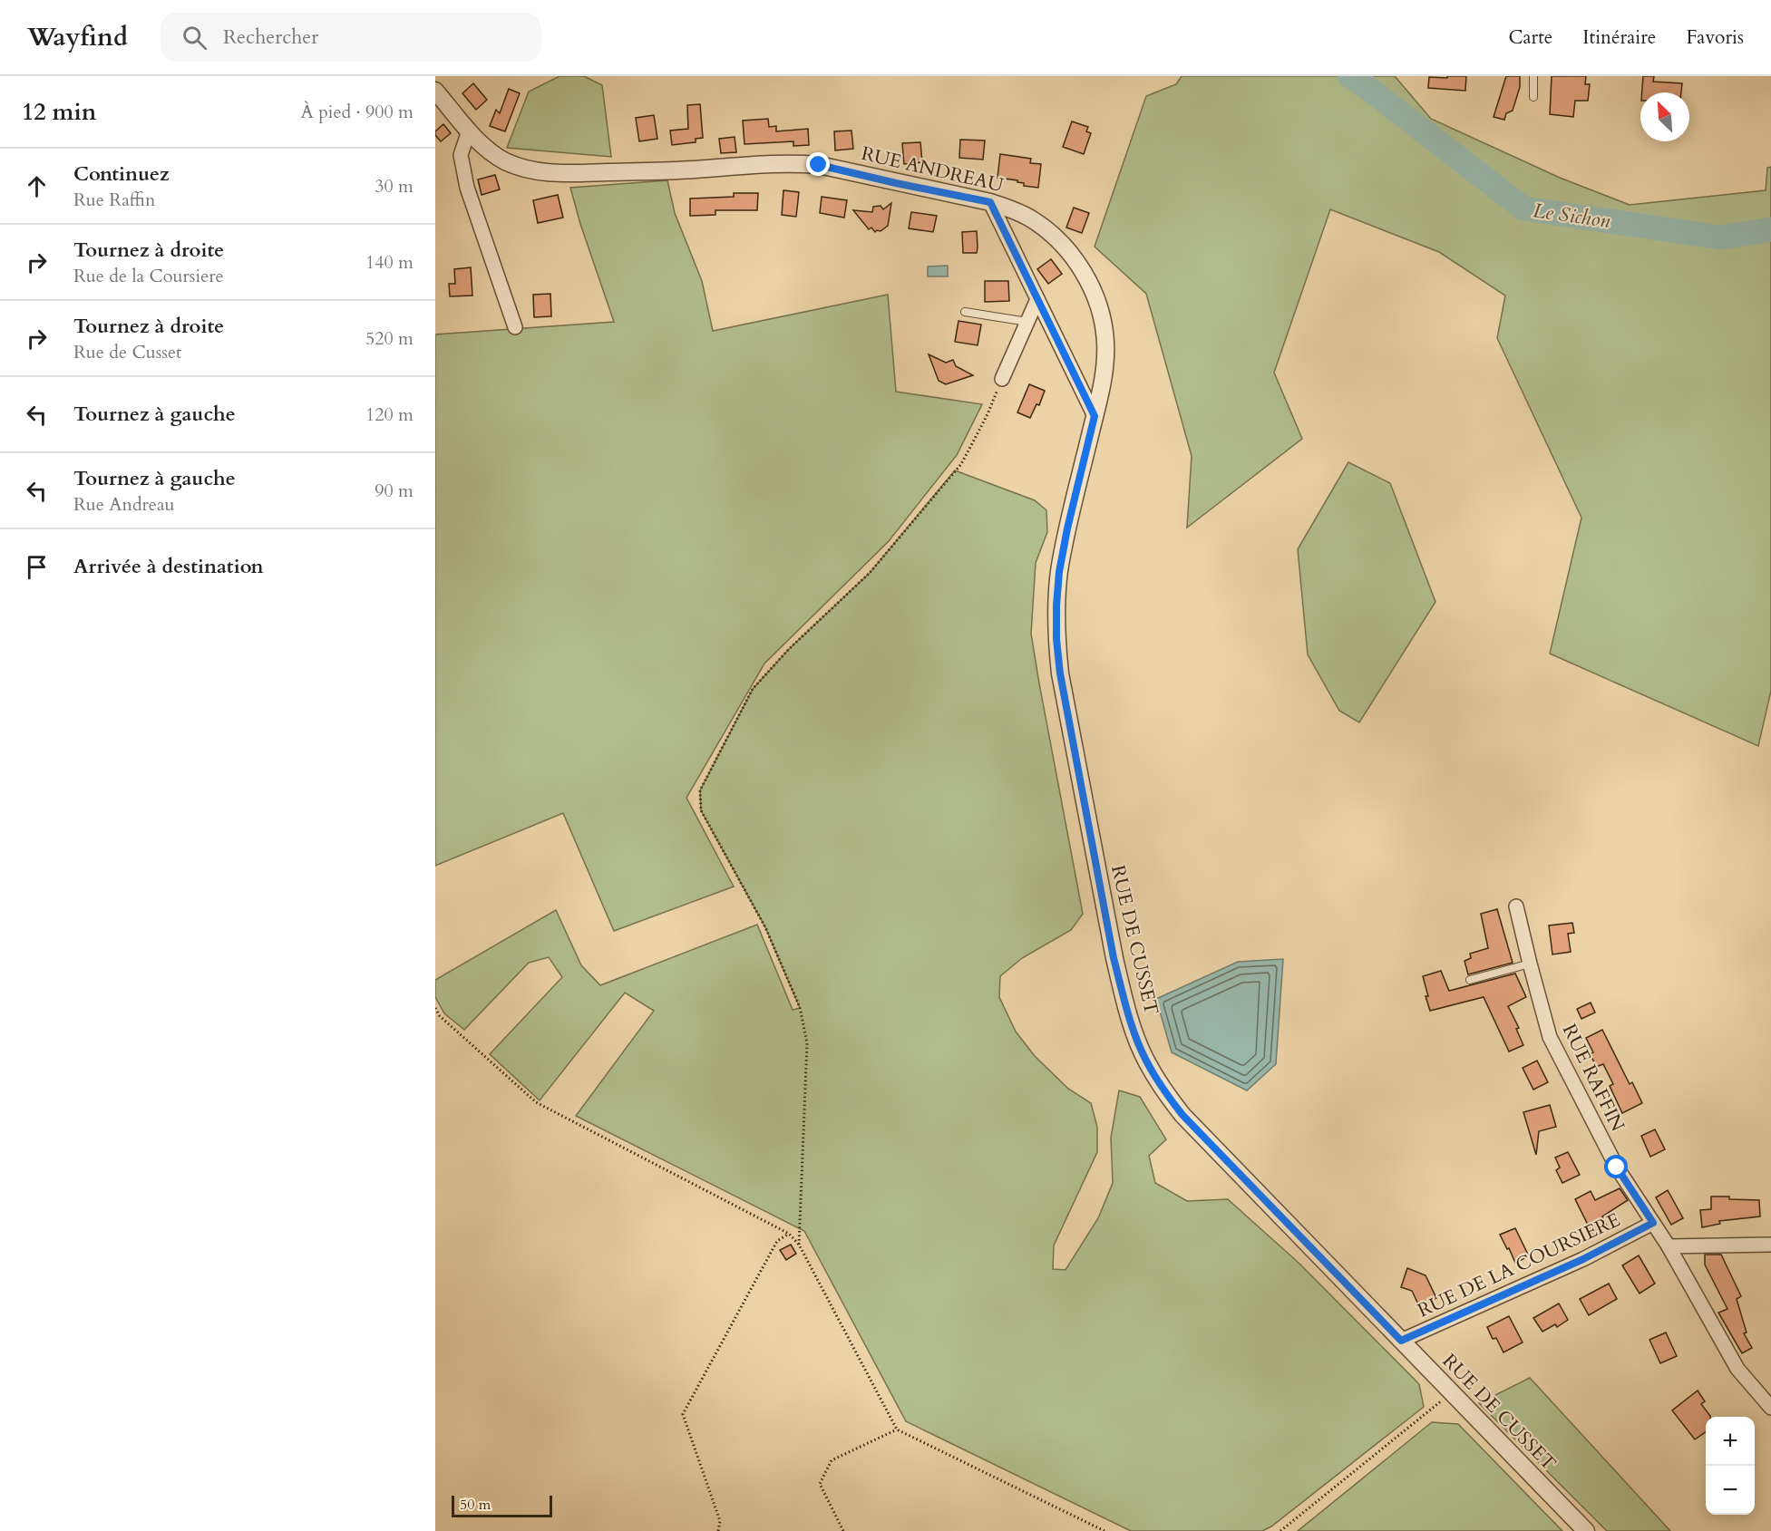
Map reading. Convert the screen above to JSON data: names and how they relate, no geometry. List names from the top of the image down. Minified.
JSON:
{"streets":{"street":["RUE ANDREAU","RUE DE CUSSET","RUE RAFFIN","RUE DE LA COURSIERE"]},"crossings":[["RUE ANDREAU","RUE DE CUSSET"],["RUE DE CUSSET","RUE DE LA COURSIERE"],["RUE RAFFIN","RUE DE LA COURSIERE"]],"water":["Le Sichon"],"scale_bar":"50 m","north":"top left","page":{"header":"Wayfind","search":"Rechercher","nav":["Carte","Itinéraire","Favoris"],"heading":["12 min","À pied · 900 m"],"list":[["Continuez","Rue Raffin","30 m"],["Tournez à droite","Rue de la Coursiere","140 m"],["Tournez à droite","Rue de Cusset","520 m"],["Tournez à gauche","120 m"],["Tournez à gauche","Rue Andreau","90 m"],"Arrivée à destination"],"map_buttons":["+","−"],"scale":"50 m"}}
